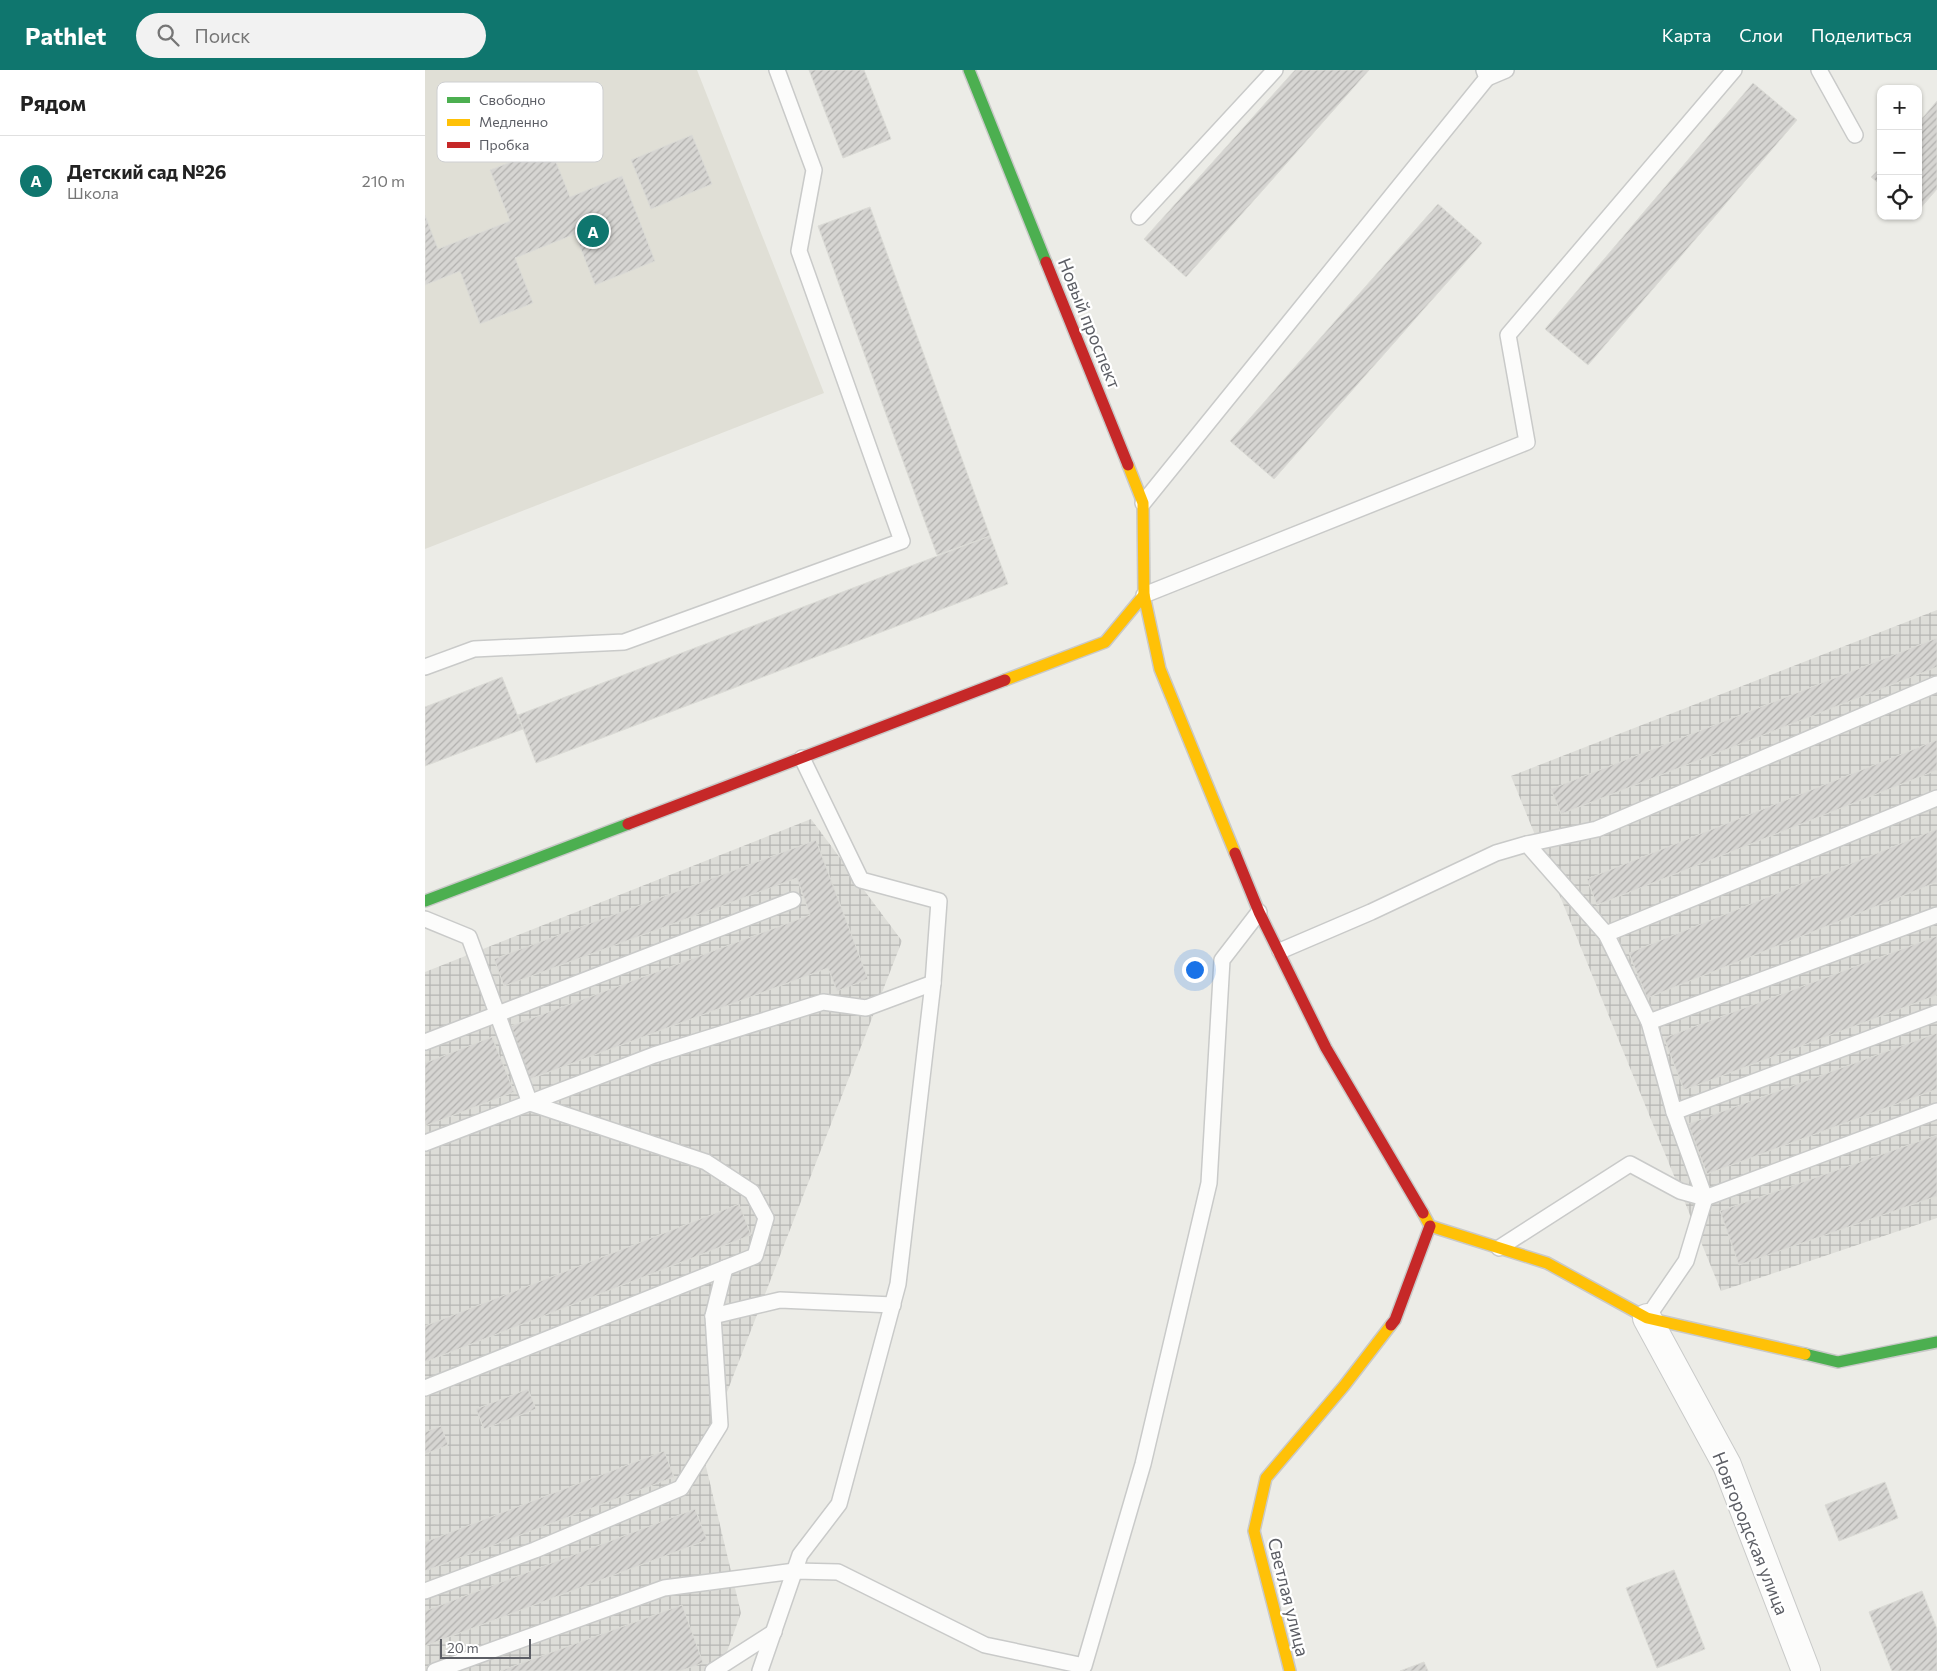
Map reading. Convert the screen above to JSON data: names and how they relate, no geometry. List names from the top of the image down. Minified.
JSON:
{"streets":{"street":["Новый проспект","Новгородская улица","Светлая улица"]},"crossings":[["Новый проспект","Светлая улица"]],"legend":["Свободно","Медленно","Пробка"],"scale_bar":"20 m","page":{"header":"Pathlet","search":"Поиск","nav":["Карта","Слои","Поделиться"],"heading":"Рядом","map_buttons":["+","−"],"list":[{"mark":"A","name":"Детский сад №26","note":"Школа","value":"210 m"}],"pins":"A","scale":"20 m"}}
